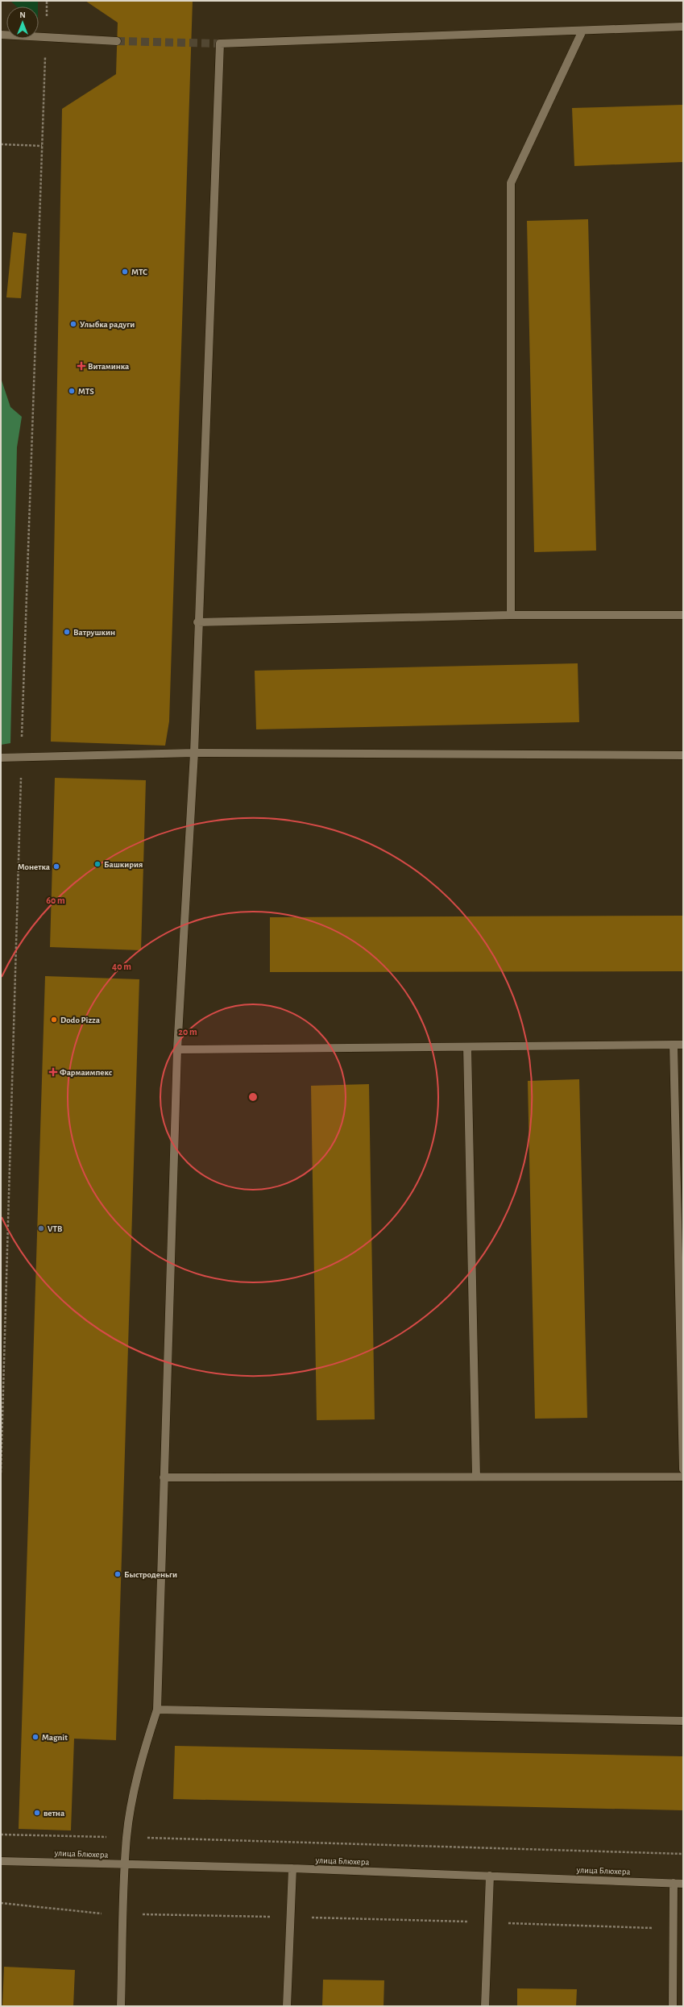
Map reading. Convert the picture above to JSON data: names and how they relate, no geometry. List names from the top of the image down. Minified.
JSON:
{"streets":{"street":["улица Блюхера"]},"places":{"other":["МТС","Улыбка радуги","MTS","Ватрушкин","Башкирия","Монетка","Dodo Pizza","VTB","Быстроденьги","Magnit","ветна"],"health":["Витаминка","Фармаимпекс"]},"north":"top","rings":["60 m","40 m","20 m"]}
